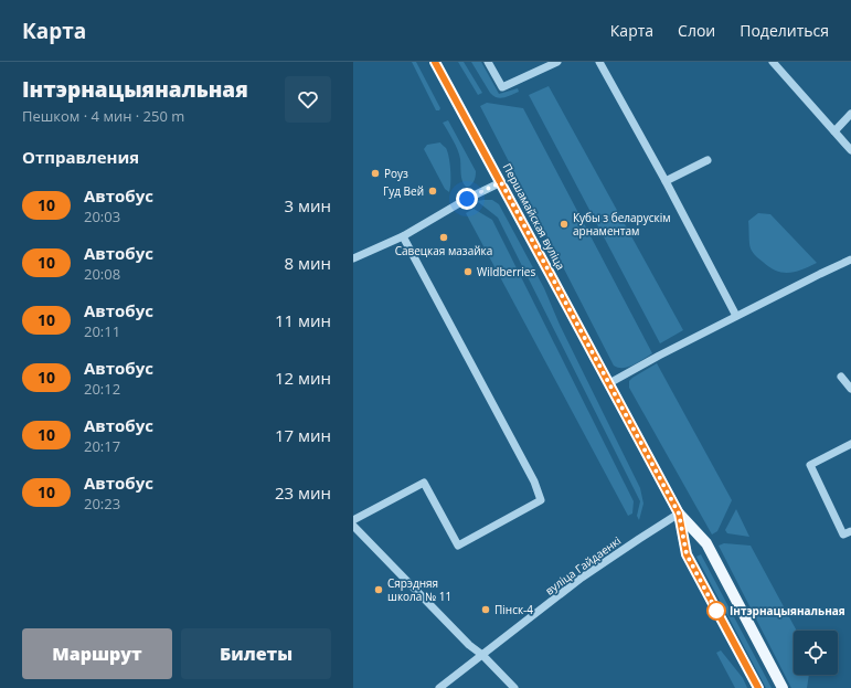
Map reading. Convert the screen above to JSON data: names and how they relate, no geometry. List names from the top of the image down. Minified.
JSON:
{"streets":{"main road":["Першамайская вуліца"],"street":["вуліца Гайдаенкі"]},"crossings":[["Першамайская вуліца","вуліца Гайдаенкі"]],"places":["Роуз","Гуд Вей","Кубы з беларускім арнаментам","Савецкая мазайка","Wildberries","Сярэдняя школа № 11","Пінск-4","Інтэрнацыянальная"],"lines":["bus line 10"],"page":{"header":"Карта","nav":["Карта","Слои","Поделиться"],"heading":[["Інтэрнацыянальная","Пешком · 4 мин · 250 m"],"Отправления"],"list":[{"mark":"10","name":"Автобус","note":"20:03","value":"3 мин"},{"mark":"10","name":"Автобус","note":"20:08","value":"8 мин"},{"mark":"10","name":"Автобус","note":"20:11","value":"11 мин"},{"mark":"10","name":"Автобус","note":"20:12","value":"12 мин"},{"mark":"10","name":"Автобус","note":"20:17","value":"17 мин"},{"mark":"10","name":"Автобус","note":"20:23","value":"23 мин"}],"buttons":["Маршрут","Билеты"]}}
